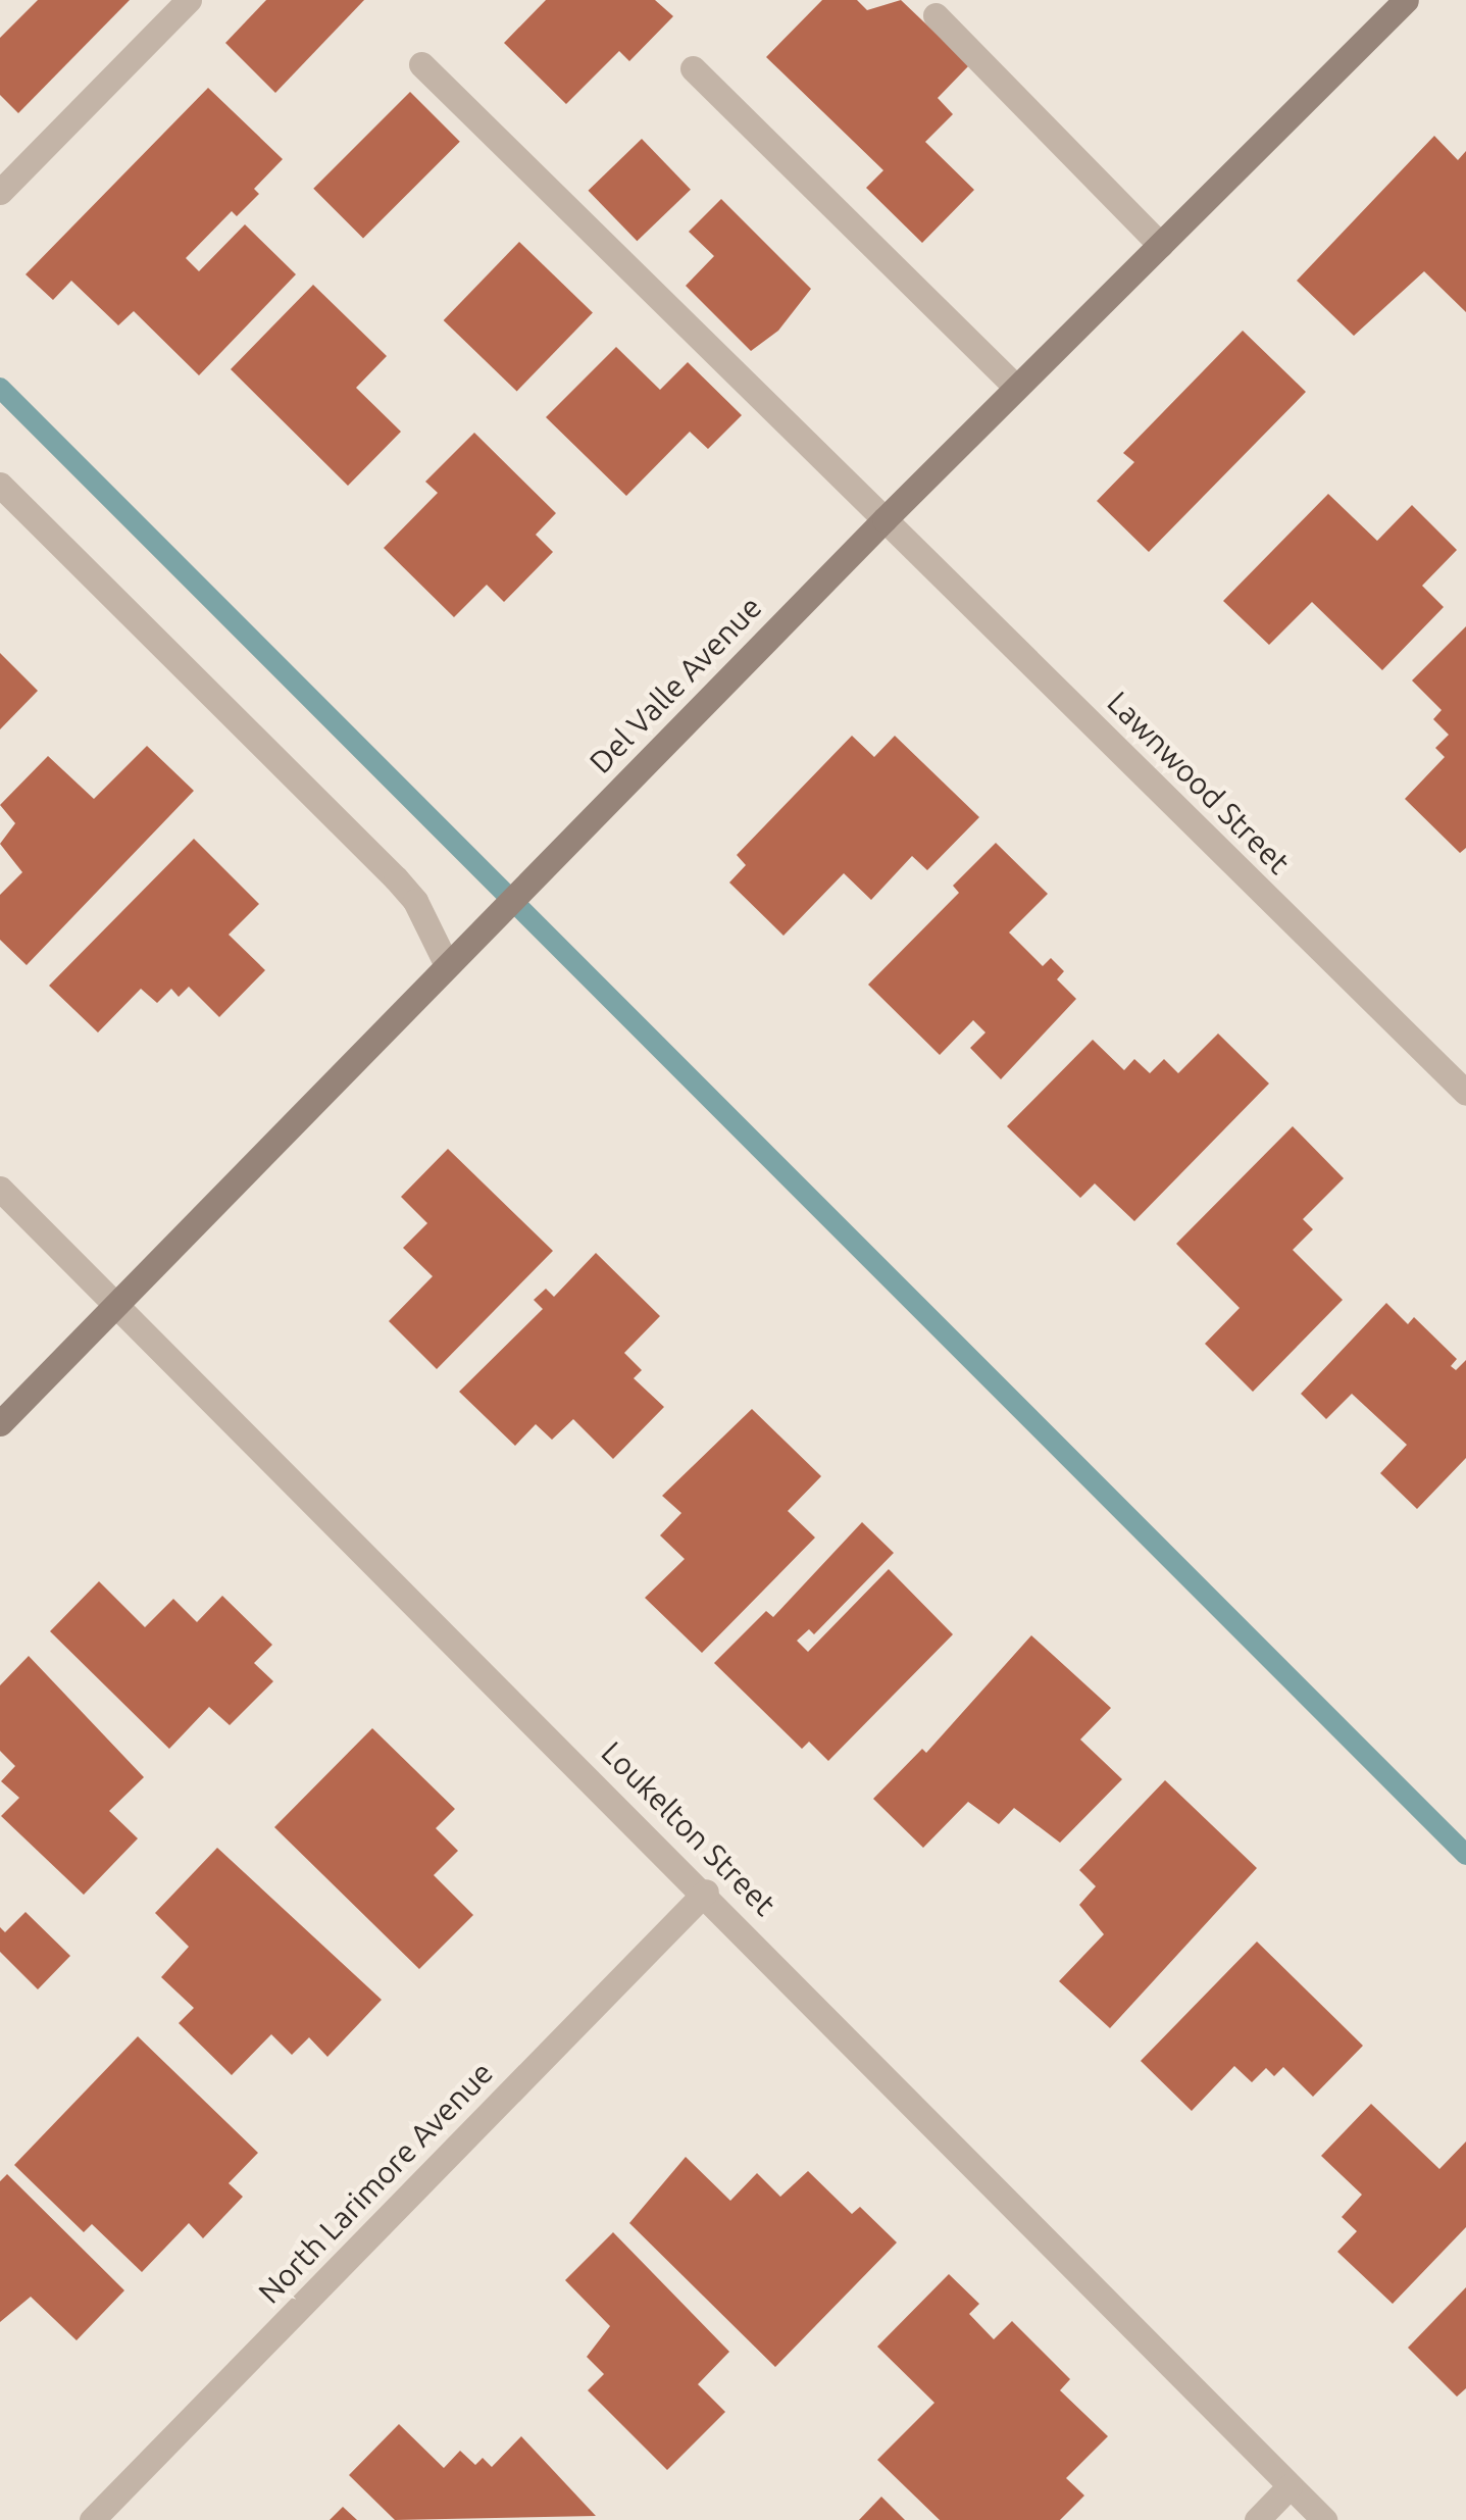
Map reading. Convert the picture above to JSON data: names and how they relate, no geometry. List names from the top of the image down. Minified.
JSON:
{"streets":{"street":["Del Valle Avenue","Lawnwood Street","Loukelton Street","North Larimore Avenue"]},"crossings":[["Del Valle Avenue","Lawnwood Street"],["Del Valle Avenue","Loukelton Street"],["Loukelton Street","North Larimore Avenue"]]}
